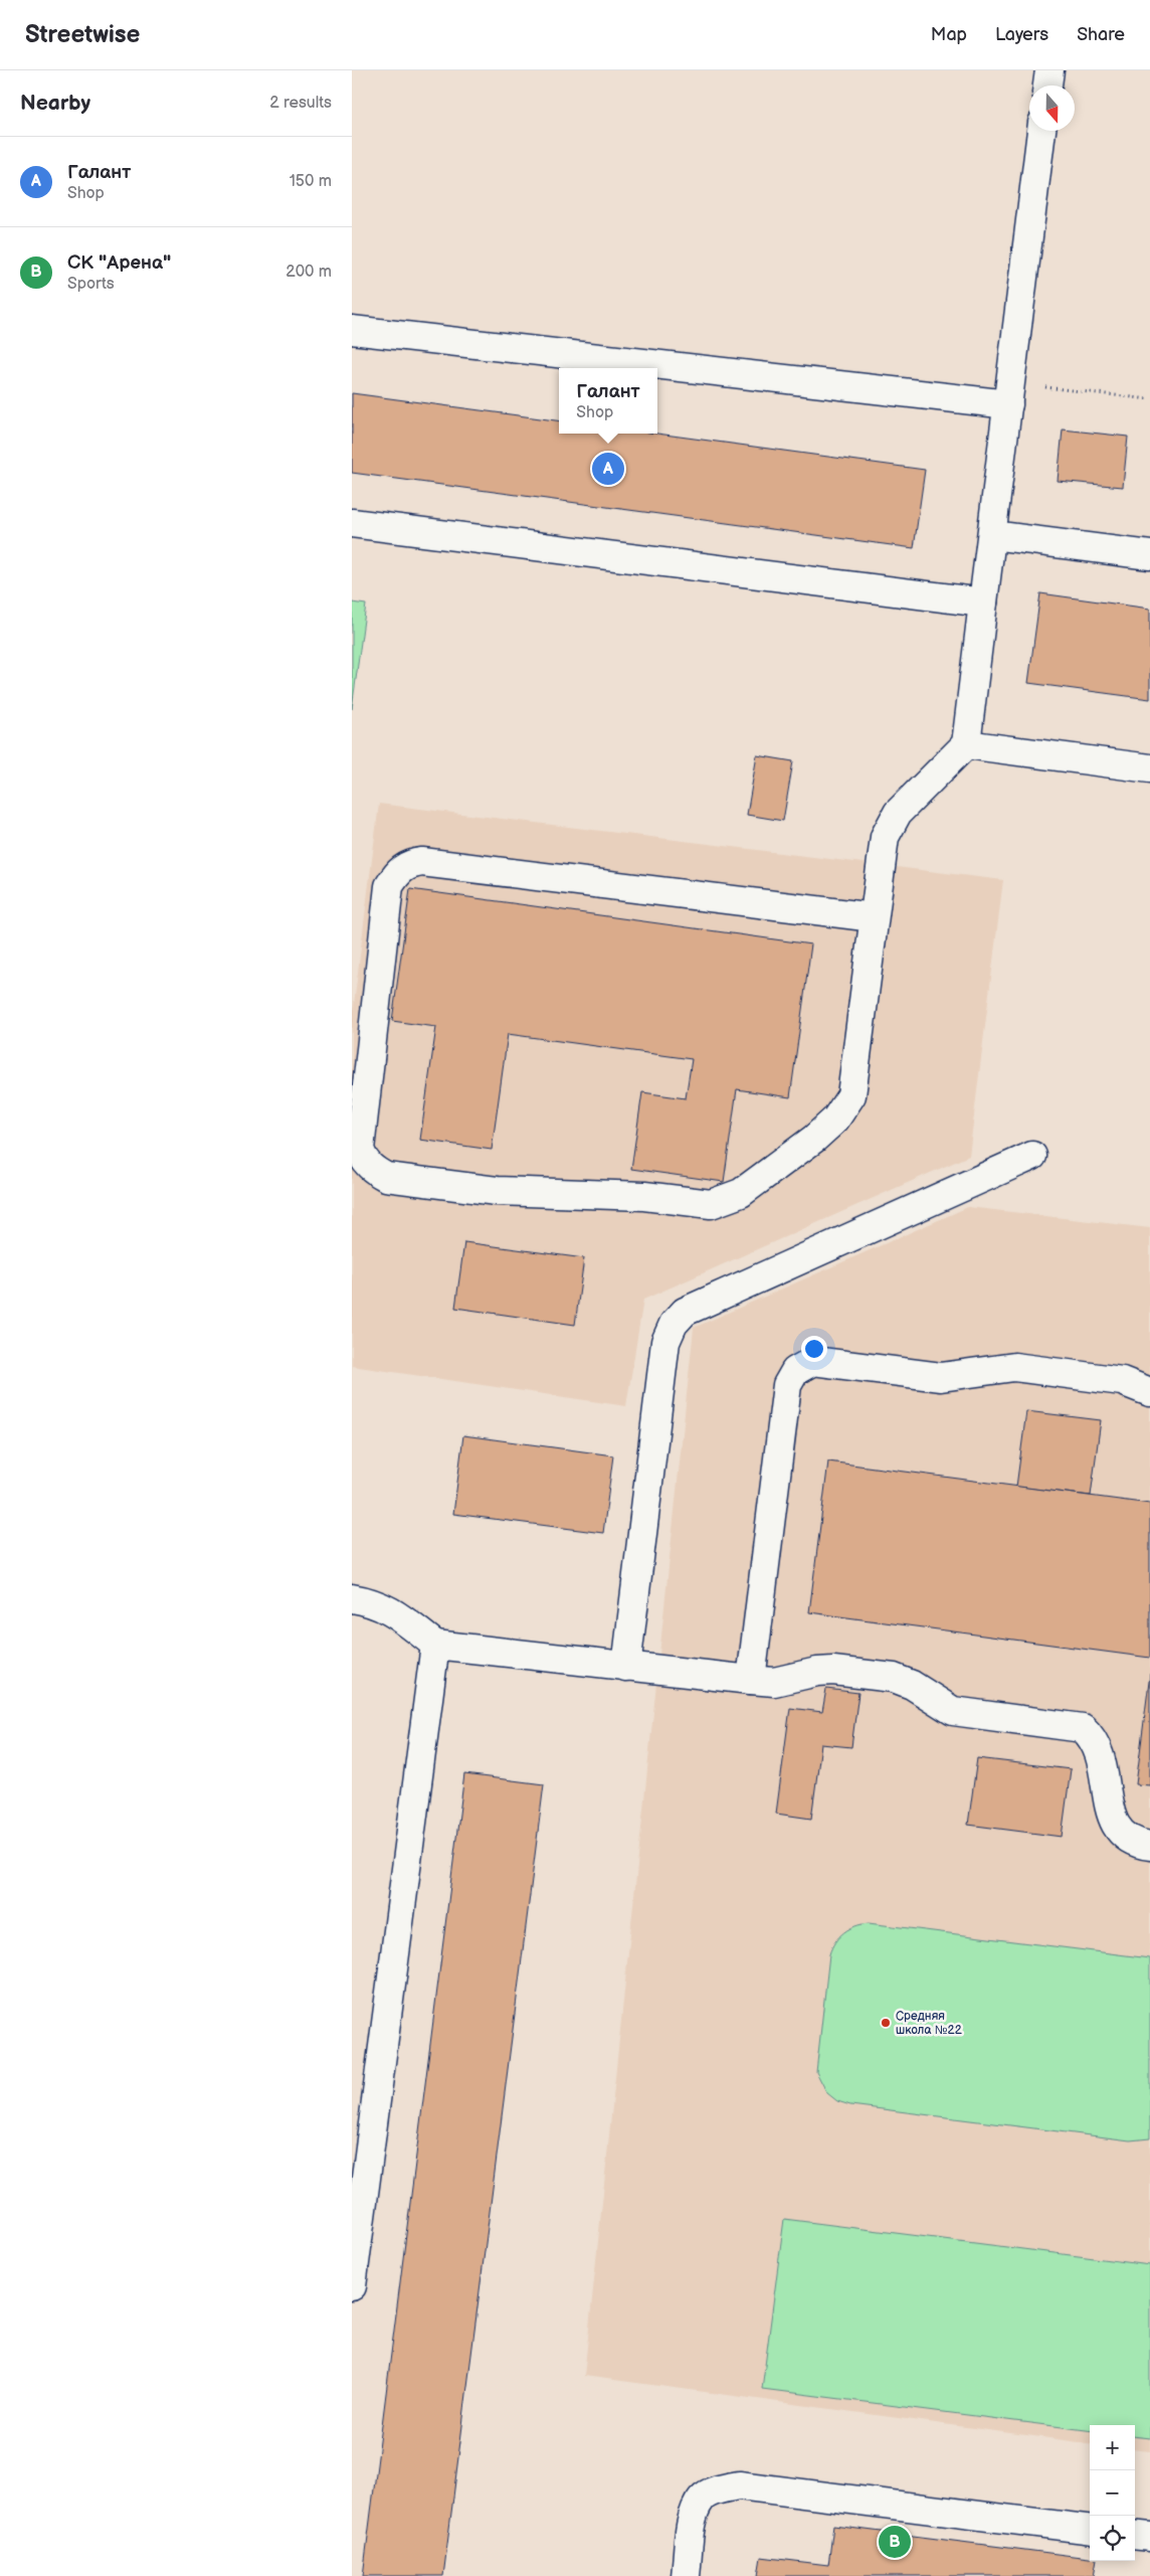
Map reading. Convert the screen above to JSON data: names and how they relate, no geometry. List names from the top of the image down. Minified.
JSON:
{"places":["Средняя школа №22"],"north":"bottom","page":{"header":"Streetwise","nav":["Map","Layers","Share"],"heading":["Nearby","2 results"],"list":[{"mark":"A","name":"Галант","note":"Shop","value":"150 m"},{"mark":"B","name":"СК \"Арена\"","note":"Sports","value":"200 m"}],"popup":["Галант","Shop"],"pins":["A","B"],"map_buttons":["+","−"]}}
